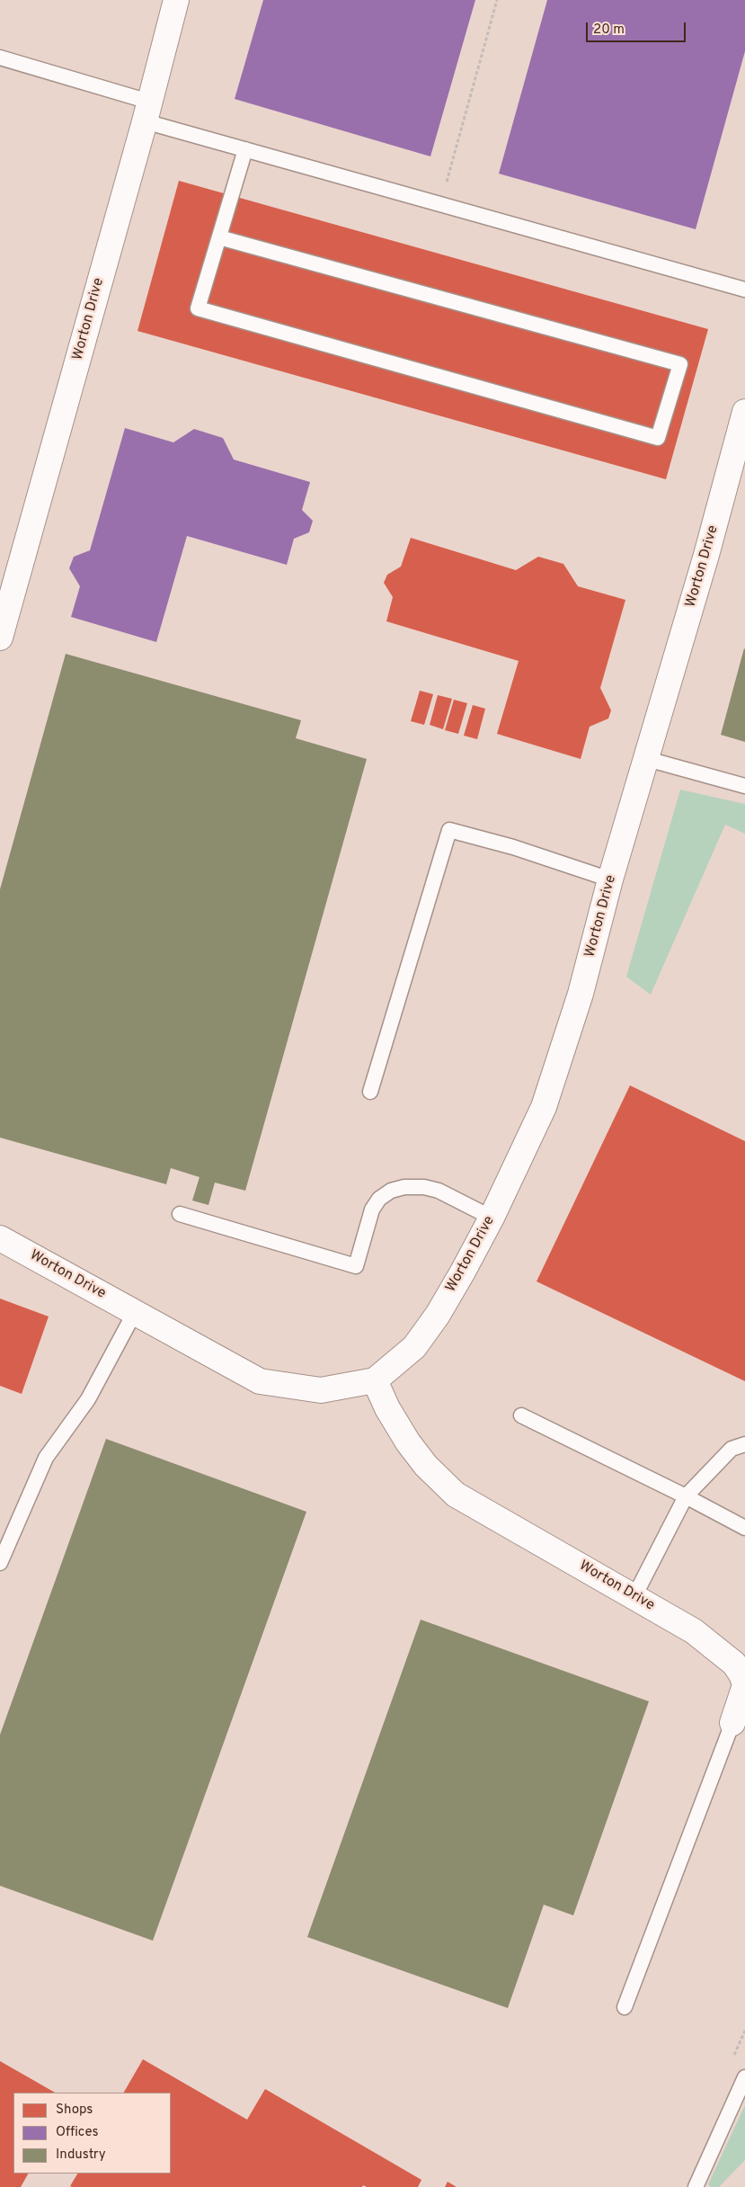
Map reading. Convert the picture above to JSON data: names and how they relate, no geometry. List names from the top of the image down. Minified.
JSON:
{"streets":{"street":["Worton Drive"]},"legend":["Shops","Offices","Industry"],"scale_bar":"20 m"}
